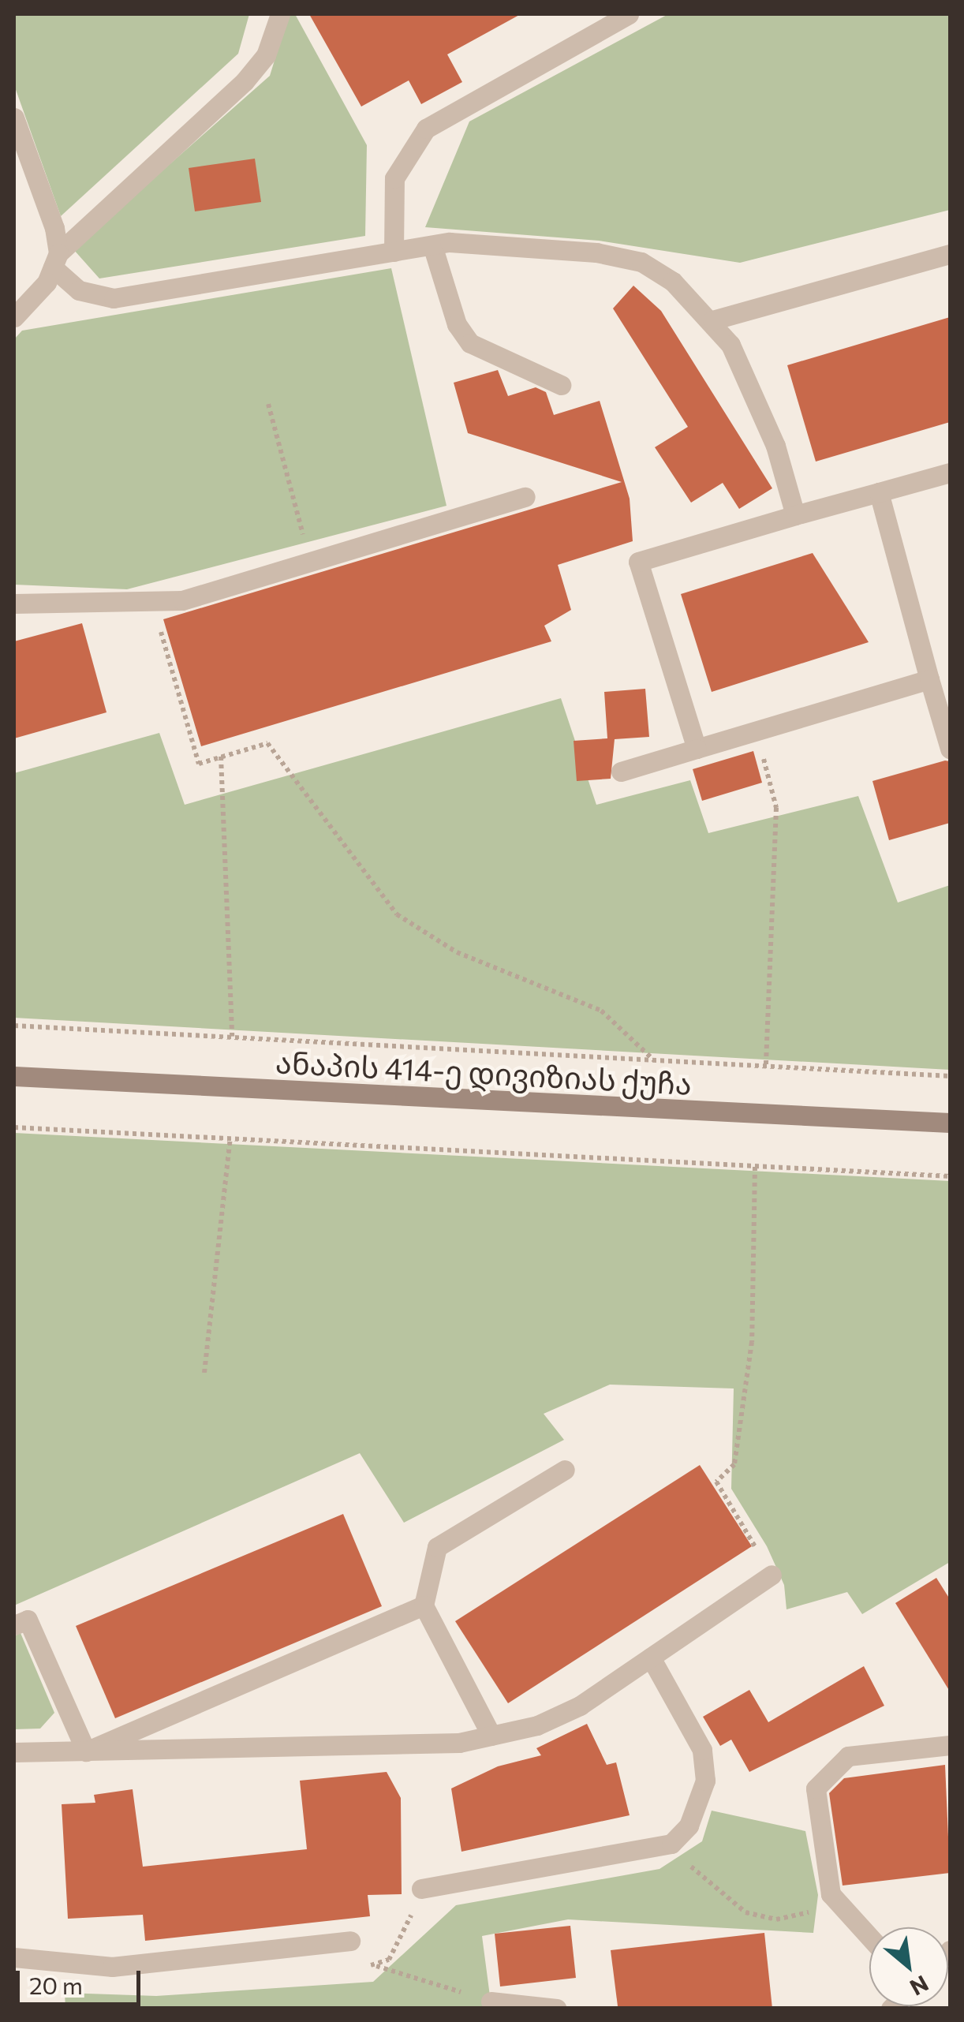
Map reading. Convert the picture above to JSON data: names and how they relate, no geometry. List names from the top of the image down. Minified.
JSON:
{"streets":{"main road":["ანაპის 414-ე დივიზიას ქუჩა"]},"scale_bar":"20 m","north":"bottom right"}
